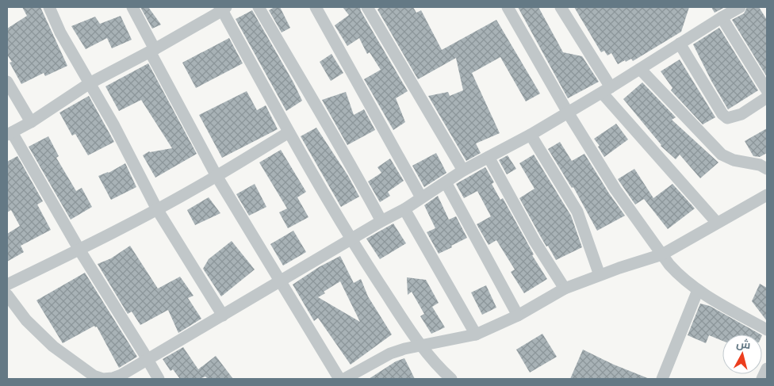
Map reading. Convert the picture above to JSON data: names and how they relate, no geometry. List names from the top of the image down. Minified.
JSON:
{"north":"top"}
